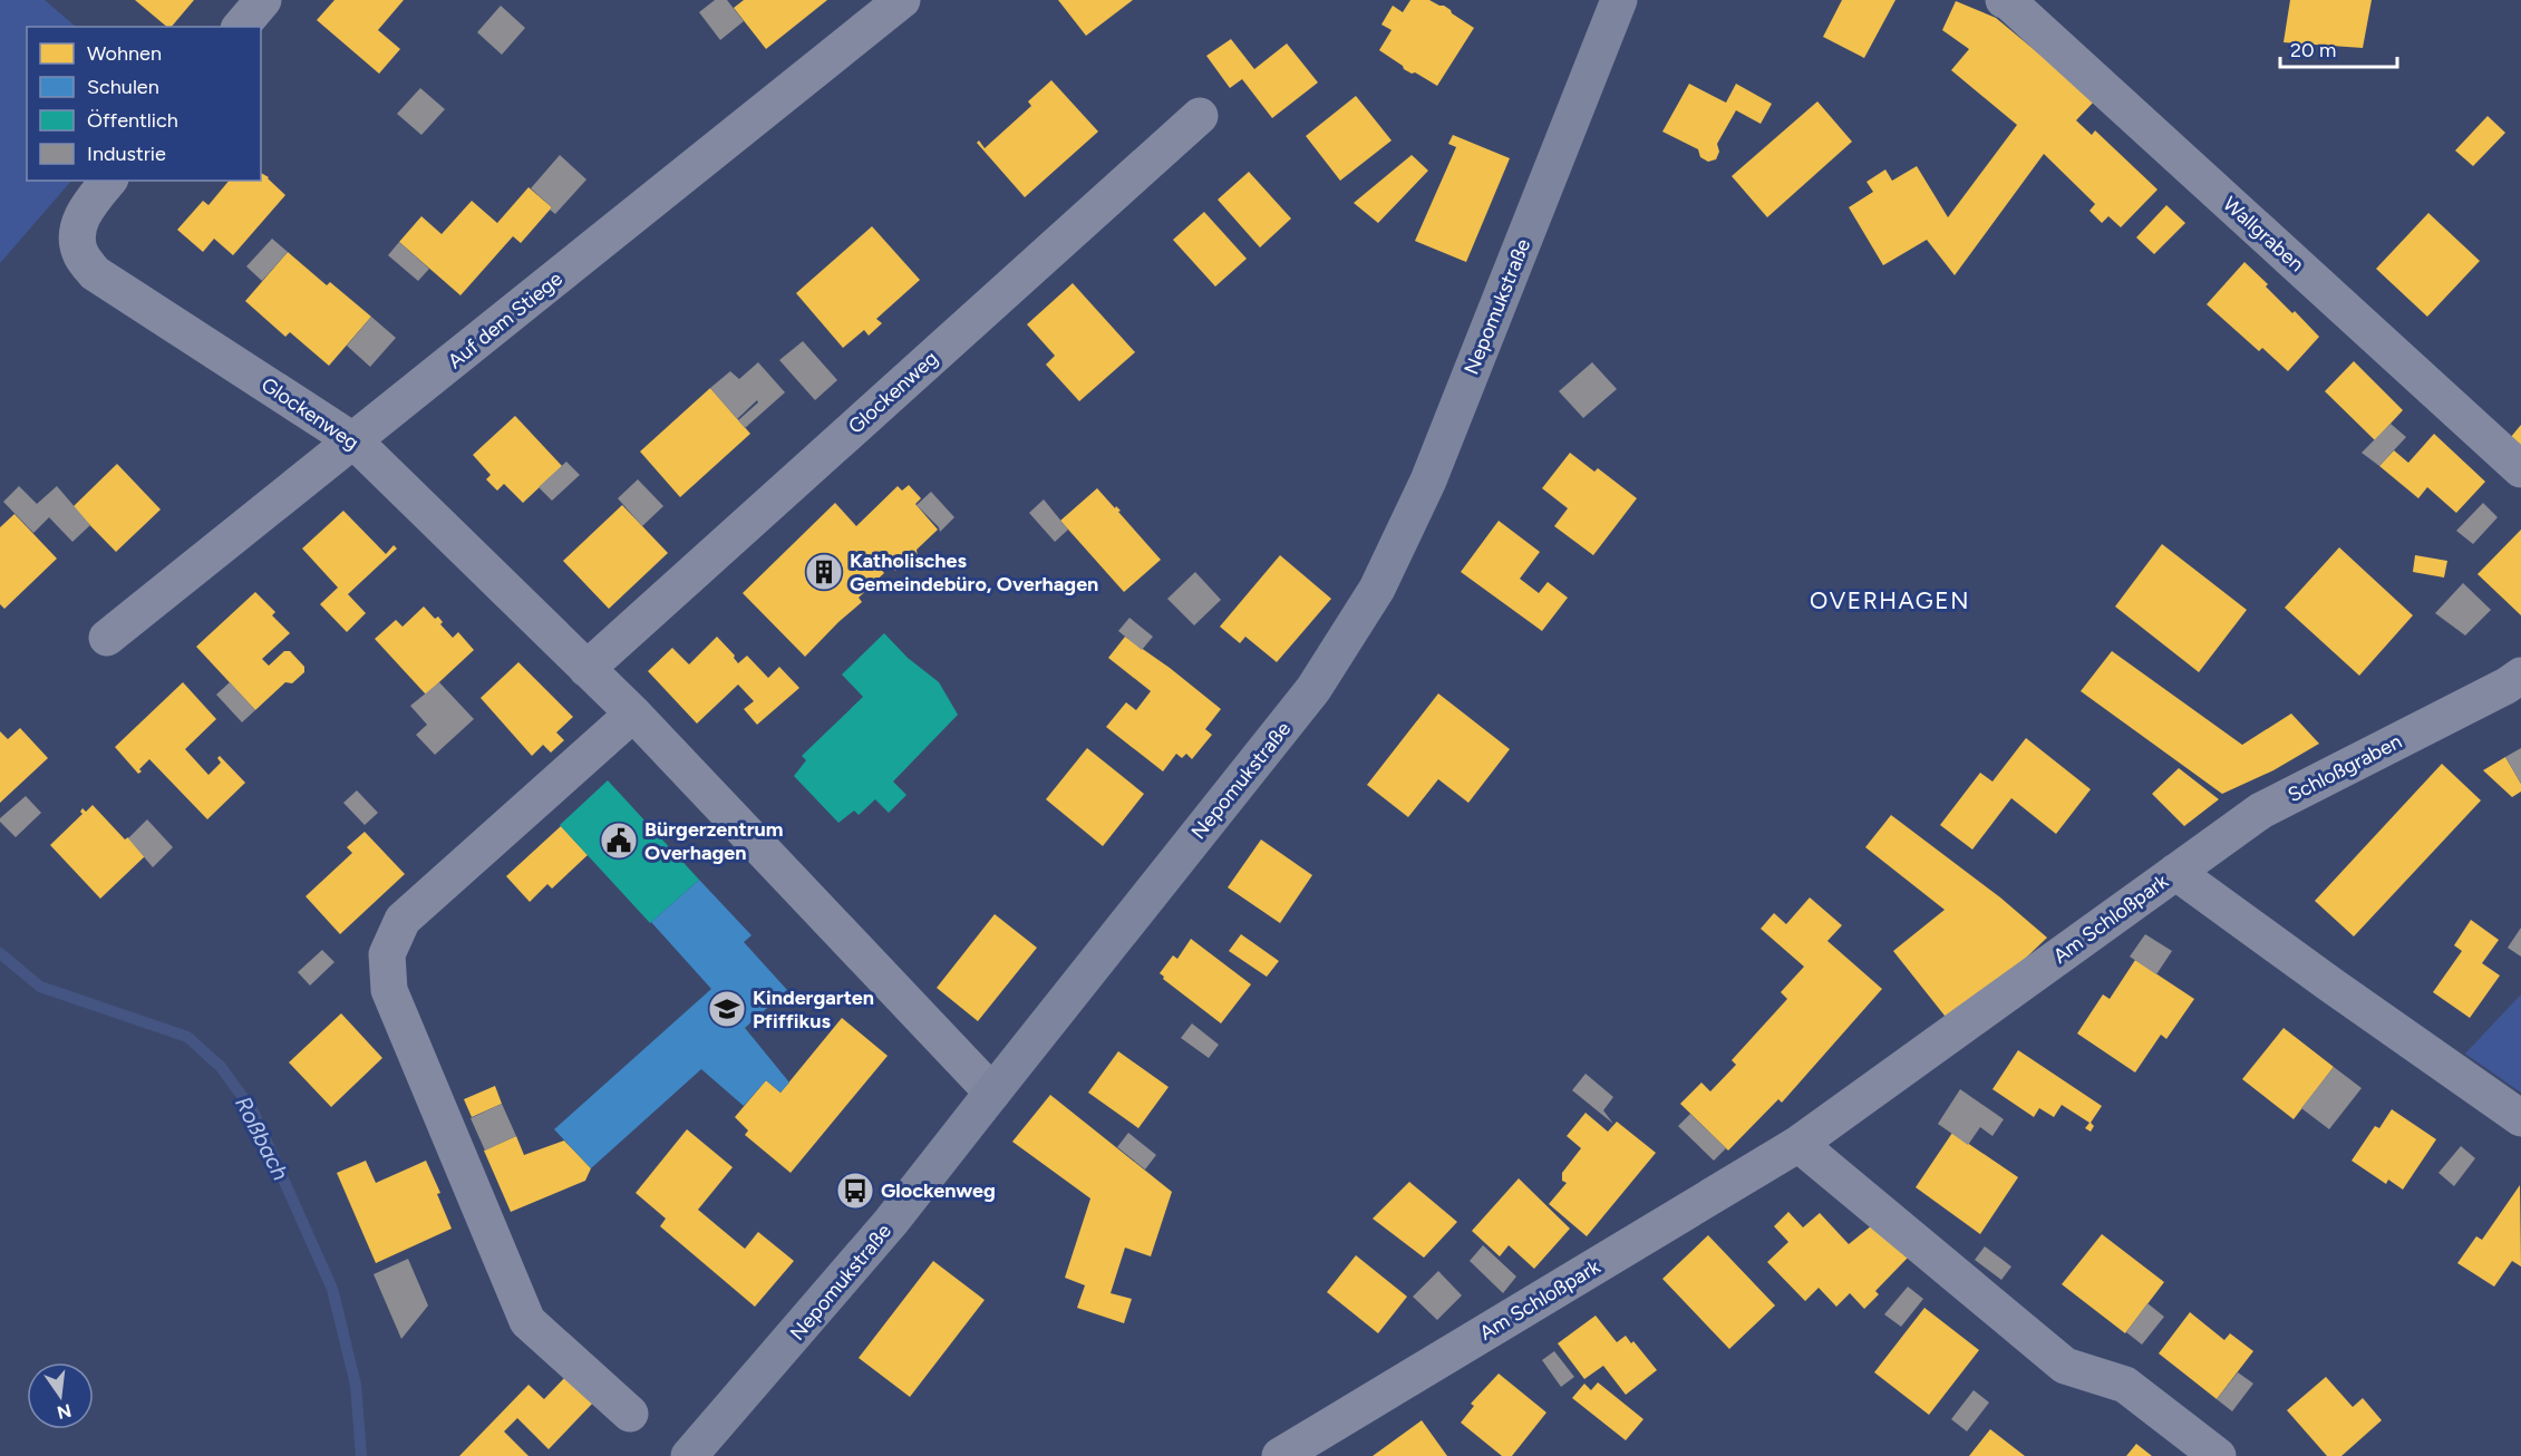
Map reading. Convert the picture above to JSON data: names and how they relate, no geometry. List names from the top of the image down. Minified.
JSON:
{"streets":{"main road":["Nepomukstraße"],"street":["Wallgraben","Auf dem Stiege","Glockenweg","Schloßgraben","Am Schloßpark"]},"crossings":[["Nepomukstraße","Glockenweg"],["Auf dem Stiege","Glockenweg"],["Schloßgraben","Am Schloßpark"]],"districts":["OVERHAGEN"],"water":["Roßbach"],"places":{"building":["Katholisches Gemeindebüro, Overhagen"],"public building":["Bürgerzentrum Overhagen"],"school or university":["Kindergarten Pfiffikus"],"bus stop":["Glockenweg"]},"legend":["Wohnen","Schulen","Öffentlich","Industrie"],"scale_bar":"20 m","north":"bottom"}
